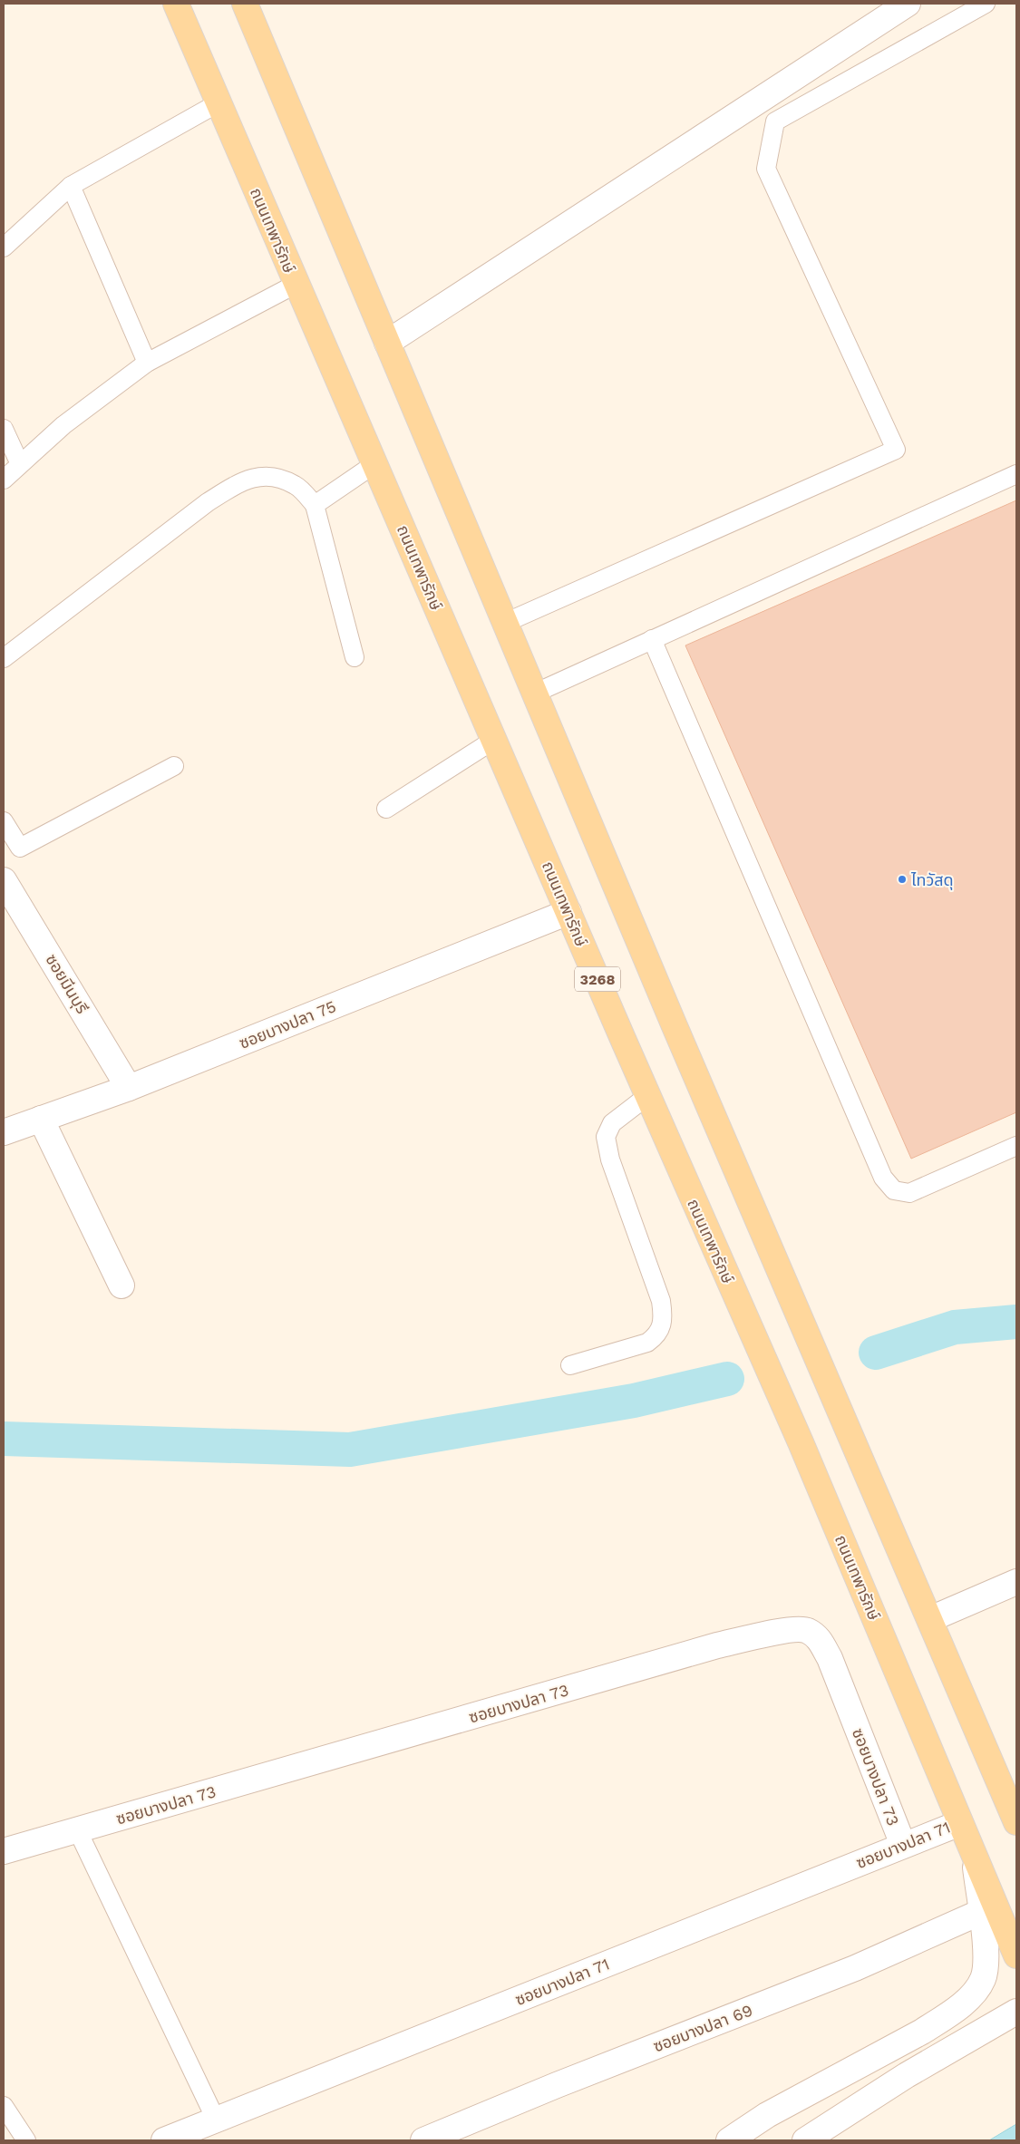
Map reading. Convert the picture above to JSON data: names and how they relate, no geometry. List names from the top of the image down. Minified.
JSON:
{"streets":{"main road":["ถนนเทพารักษ์","3268"],"street":["ซอยมีนบุรี","ซอยบางปลา 75","ซอยบางปลา 73","ซอยบางปลา 71","ซอยบางปลา 69"]},"crossings":[["ถนนเทพารักษ์","ซอยบางปลา 75"],["ถนนเทพารักษ์","ซอยบางปลา 71"],["ซอยมีนบุรี","ซอยบางปลา 75"],["ซอยบางปลา 73","ซอยบางปลา 71"]],"places":["ไทวัสดุ"]}
